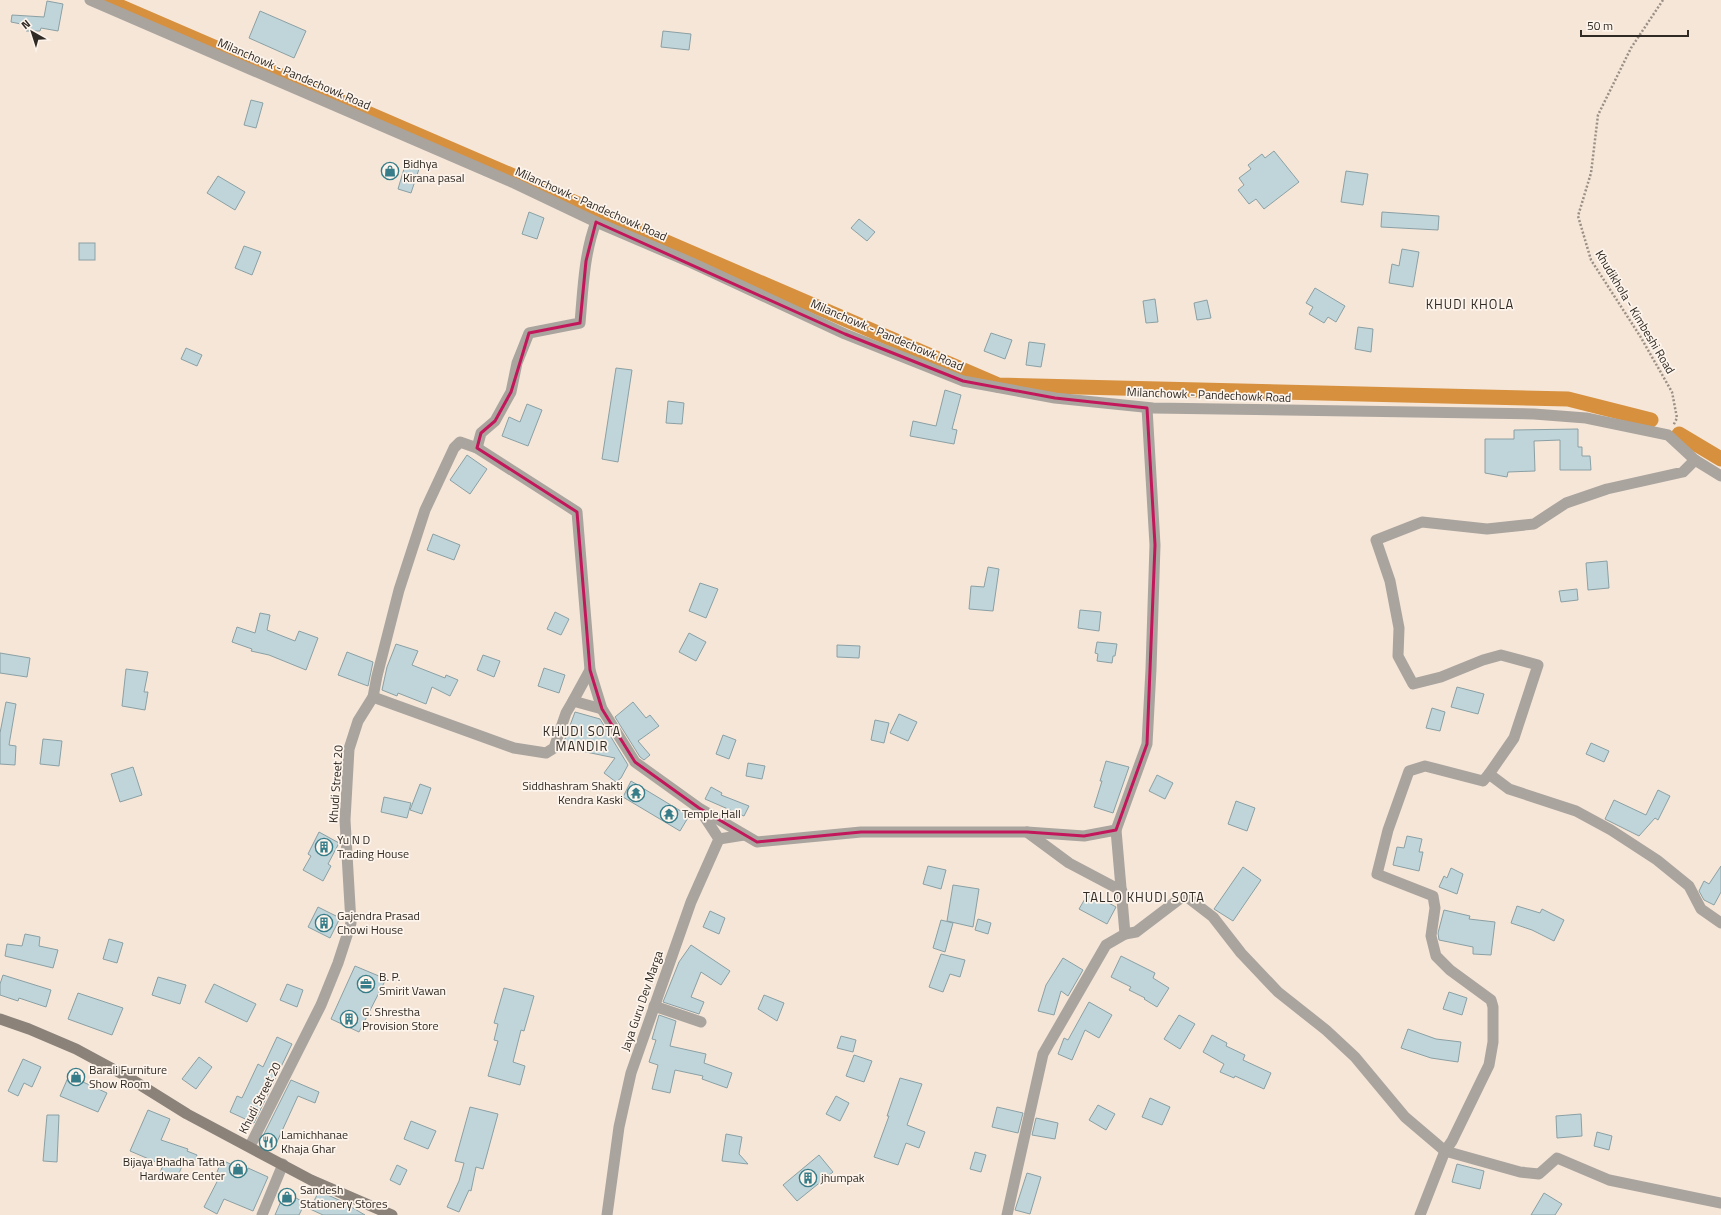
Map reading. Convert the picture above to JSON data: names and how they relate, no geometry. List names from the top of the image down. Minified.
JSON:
{"streets":{"street":["Milanchowk - Pandechowk Road","Khudi Street 20","Jaya Guru Dev Marga"],"path":["Khudikhola - Kimbeshi Road"]},"crossings":[["Milanchowk - Pandechowk Road","Khudikhola - Kimbeshi Road"]],"districts":["KHUDI KHOLA","KHUDI SOTA MANDIR","TALLO KHUDI SOTA"],"places":{"shop":["Bidhya Kirana pasal","Barali Furniture Show Room","Bijaya Bhadha Tatha Hardware Center","Sandesh Stationery Stores"],"temple":["Siddhashram Shakti Kendra Kaski","Temple Hall"],"building":["Yu N D Trading House","Gajendra Prasad Chowi House","G. Shrestha Provision Store","jhumpak"],"office":["B. P. Smirit Vawan"],"restaurant":["Lamichhanae Khaja Ghar"]},"scale_bar":"50 m","north":"top left"}
